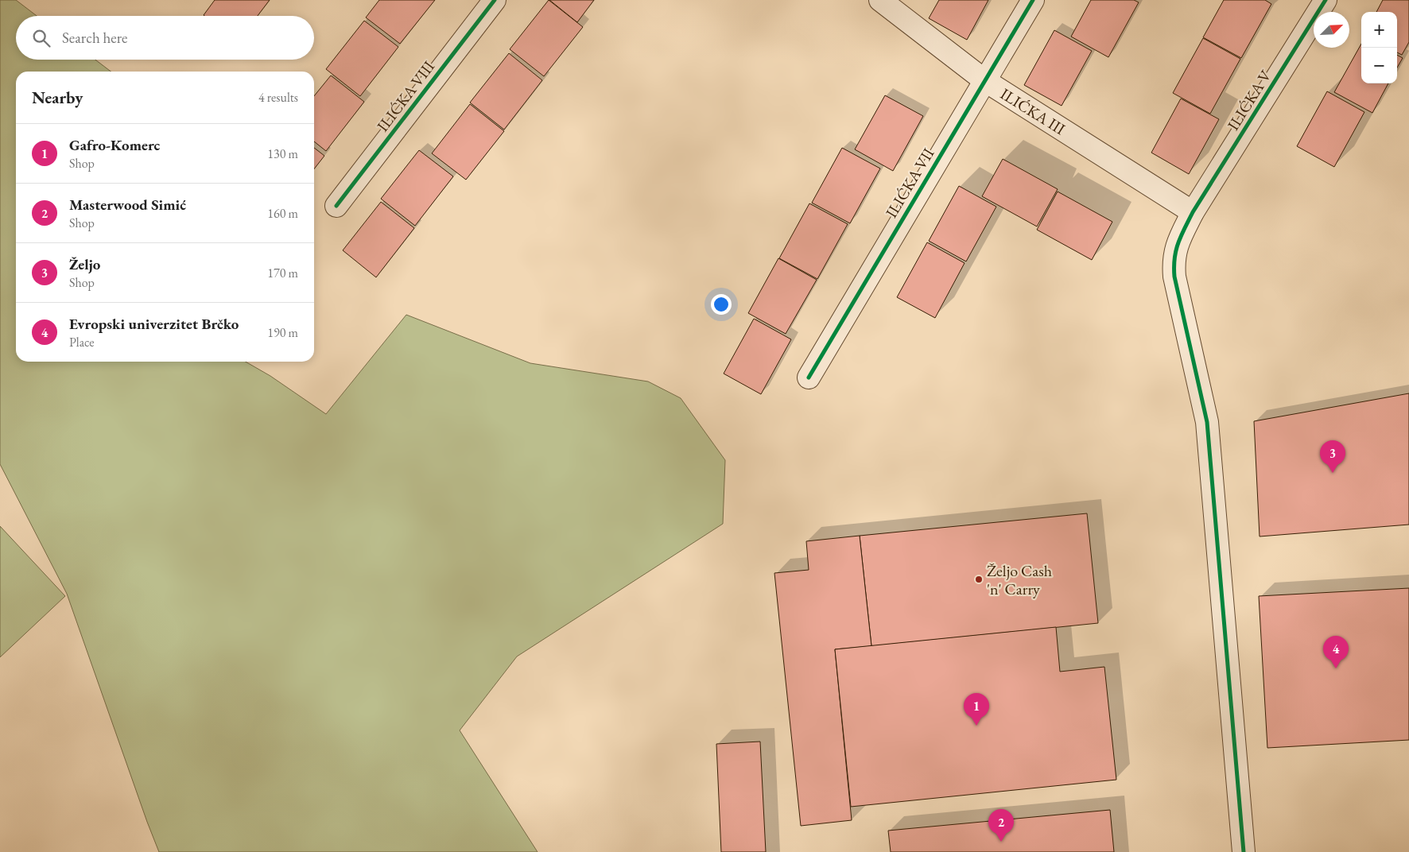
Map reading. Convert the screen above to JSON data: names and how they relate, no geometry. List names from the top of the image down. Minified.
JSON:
{"streets":{"street":["ILIĆKA VIII","ILIĆKA V","ILIĆKA III","ILIĆKA VII"]},"crossings":[["ILIĆKA V","ILIĆKA III"],["ILIĆKA III","ILIĆKA VII"]],"places":["Željo Cash 'n' Carry"],"north":"top right","page":{"map_buttons":["+","−"],"search":"Search here","heading":["Nearby","4 results"],"list":[{"mark":"1","name":"Gafro-Komerc","note":"Shop","value":"130 m"},{"mark":"2","name":"Masterwood Simić","note":"Shop","value":"160 m"},{"mark":"3","name":"Željo","note":"Shop","value":"170 m"},{"mark":"4","name":"Evropski univerzitet Brčko","note":"Place","value":"190 m"}],"pins":["3","4","1","2"]}}
